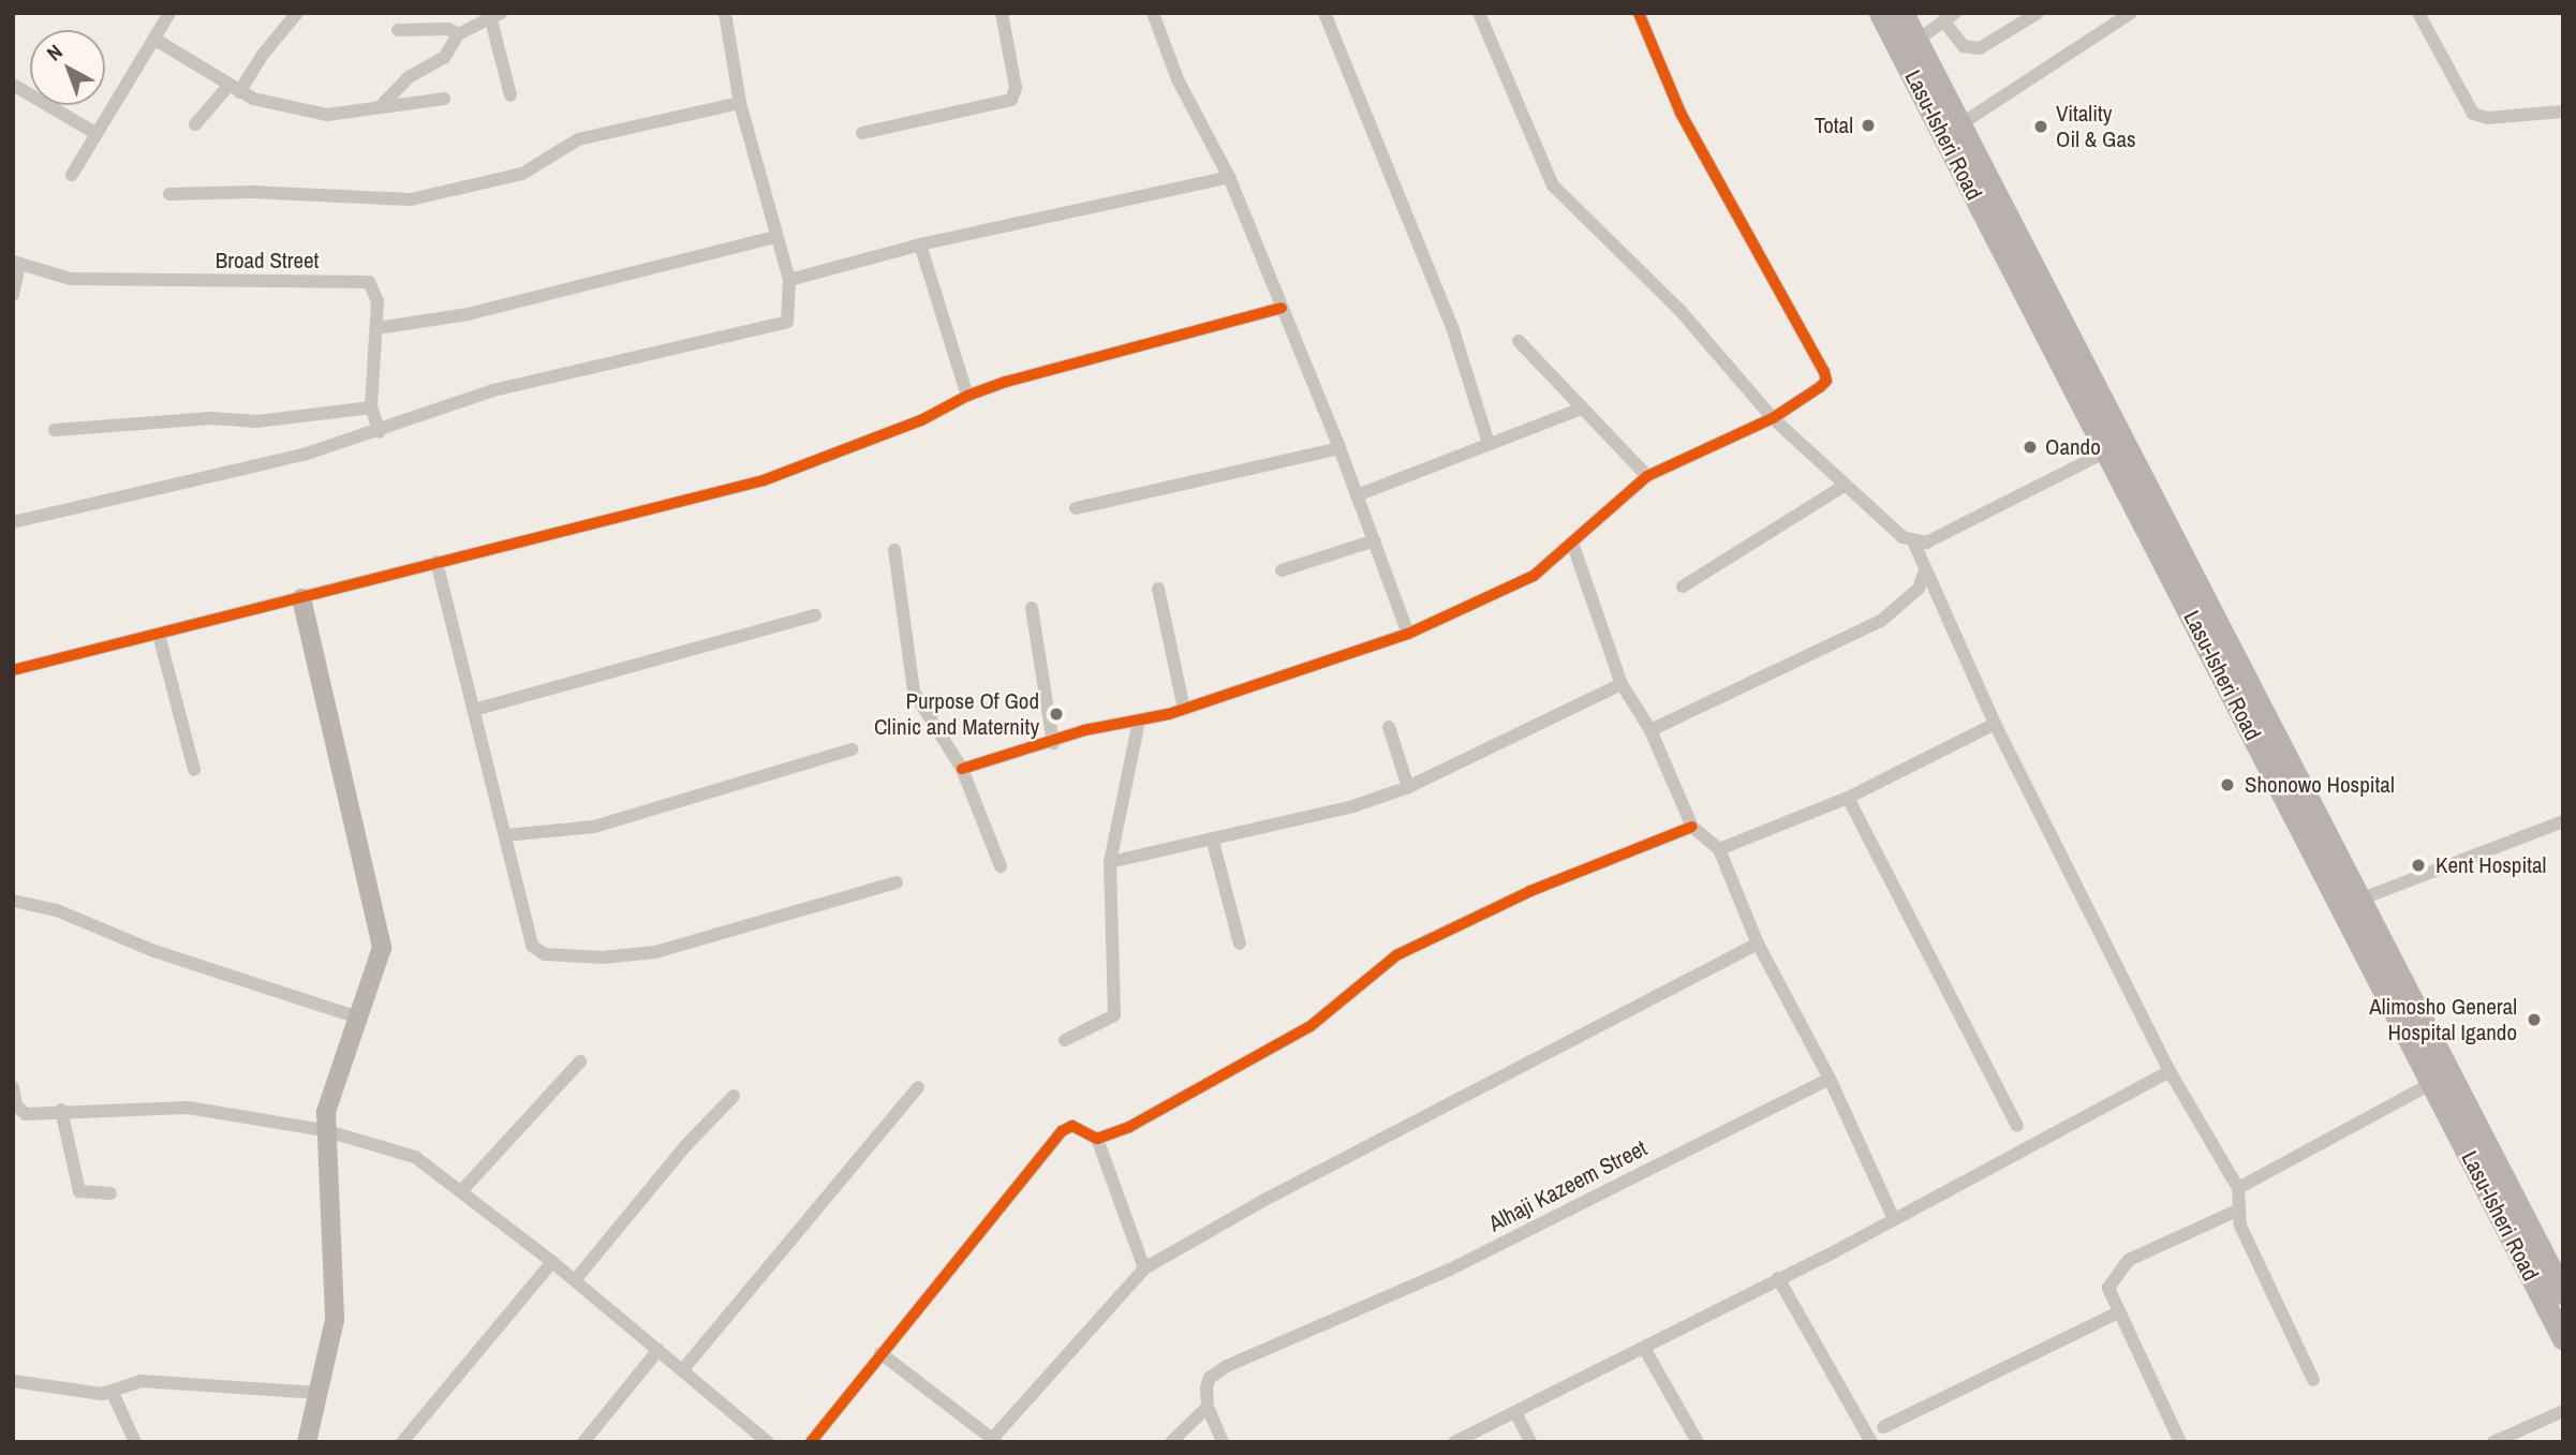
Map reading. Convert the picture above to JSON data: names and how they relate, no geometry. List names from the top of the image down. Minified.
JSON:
{"streets":{"main road":["Lasu-Isheri Road"],"street":["Broad Street","Alhaji Kazeem Street"]},"places":["Total","Vitality Oil & Gas","Oando","Purpose Of God Clinic and Maternity","Shonowo Hospital","Kent Hospital","Alimosho General Hospital Igando"],"north":"top left"}
